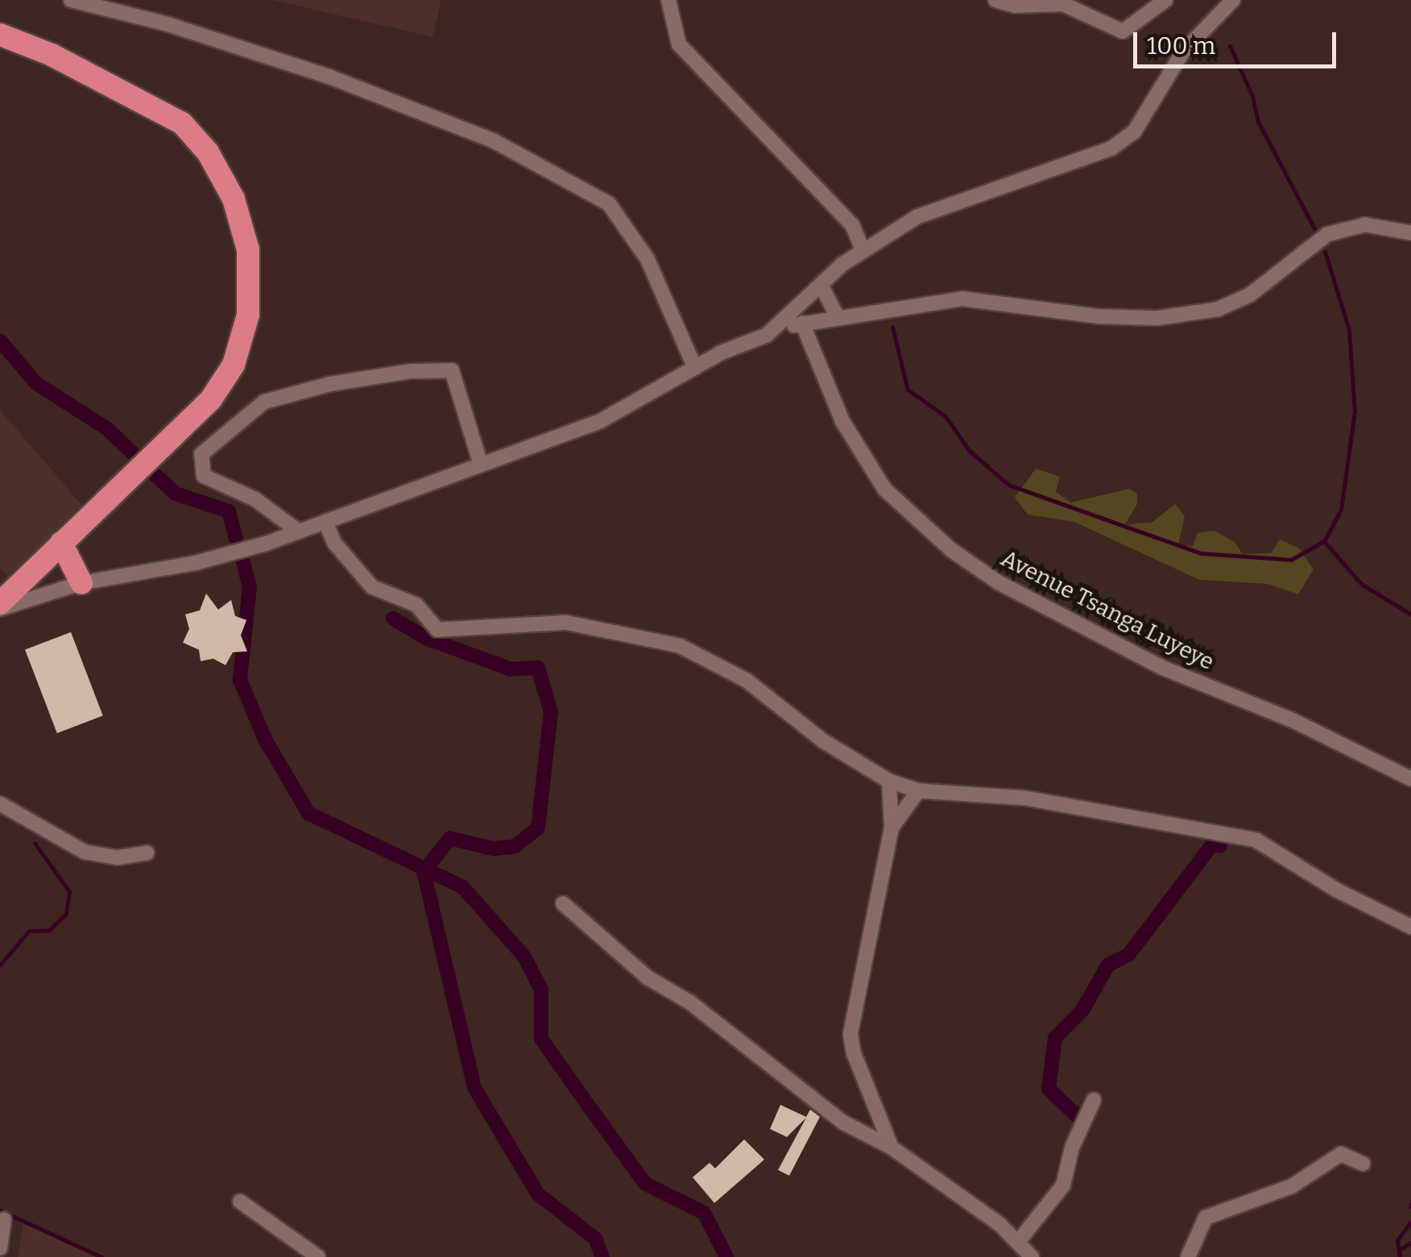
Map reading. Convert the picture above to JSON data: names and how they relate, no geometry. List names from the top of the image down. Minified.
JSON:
{"streets":{"street":["Avenue Tsanga Luyeye"]},"scale_bar":"100 m"}
